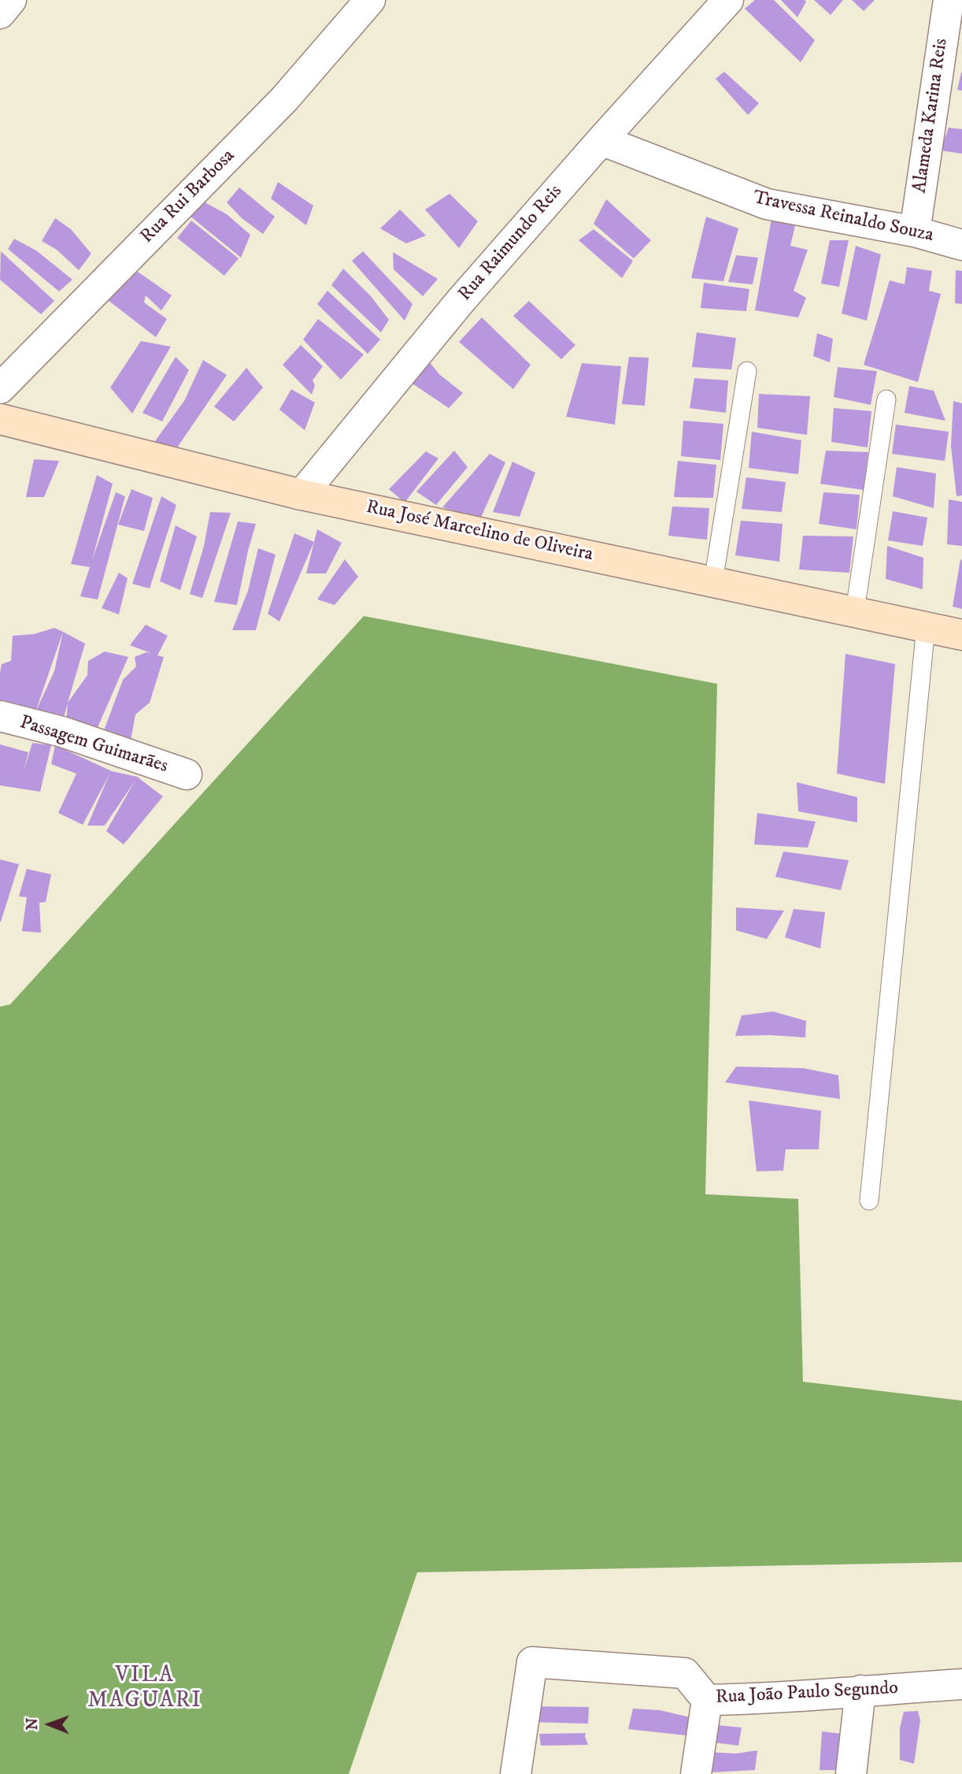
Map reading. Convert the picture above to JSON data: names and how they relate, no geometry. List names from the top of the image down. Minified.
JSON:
{"streets":{"street":["Alameda Karina Reis","Rua Rui Barbosa","Travessa Reinaldo Souza","Rua Raimundo Reis","Rua José Marcelino de Oliveira","Passagem Guimarães","Rua João Paulo Segundo"]},"crossings":[["Alameda Karina Reis","Travessa Reinaldo Souza"],["Travessa Reinaldo Souza","Rua Raimundo Reis"],["Rua Raimundo Reis","Rua José Marcelino de Oliveira"]],"districts":["VILA MAGUARI"],"north":"left"}
